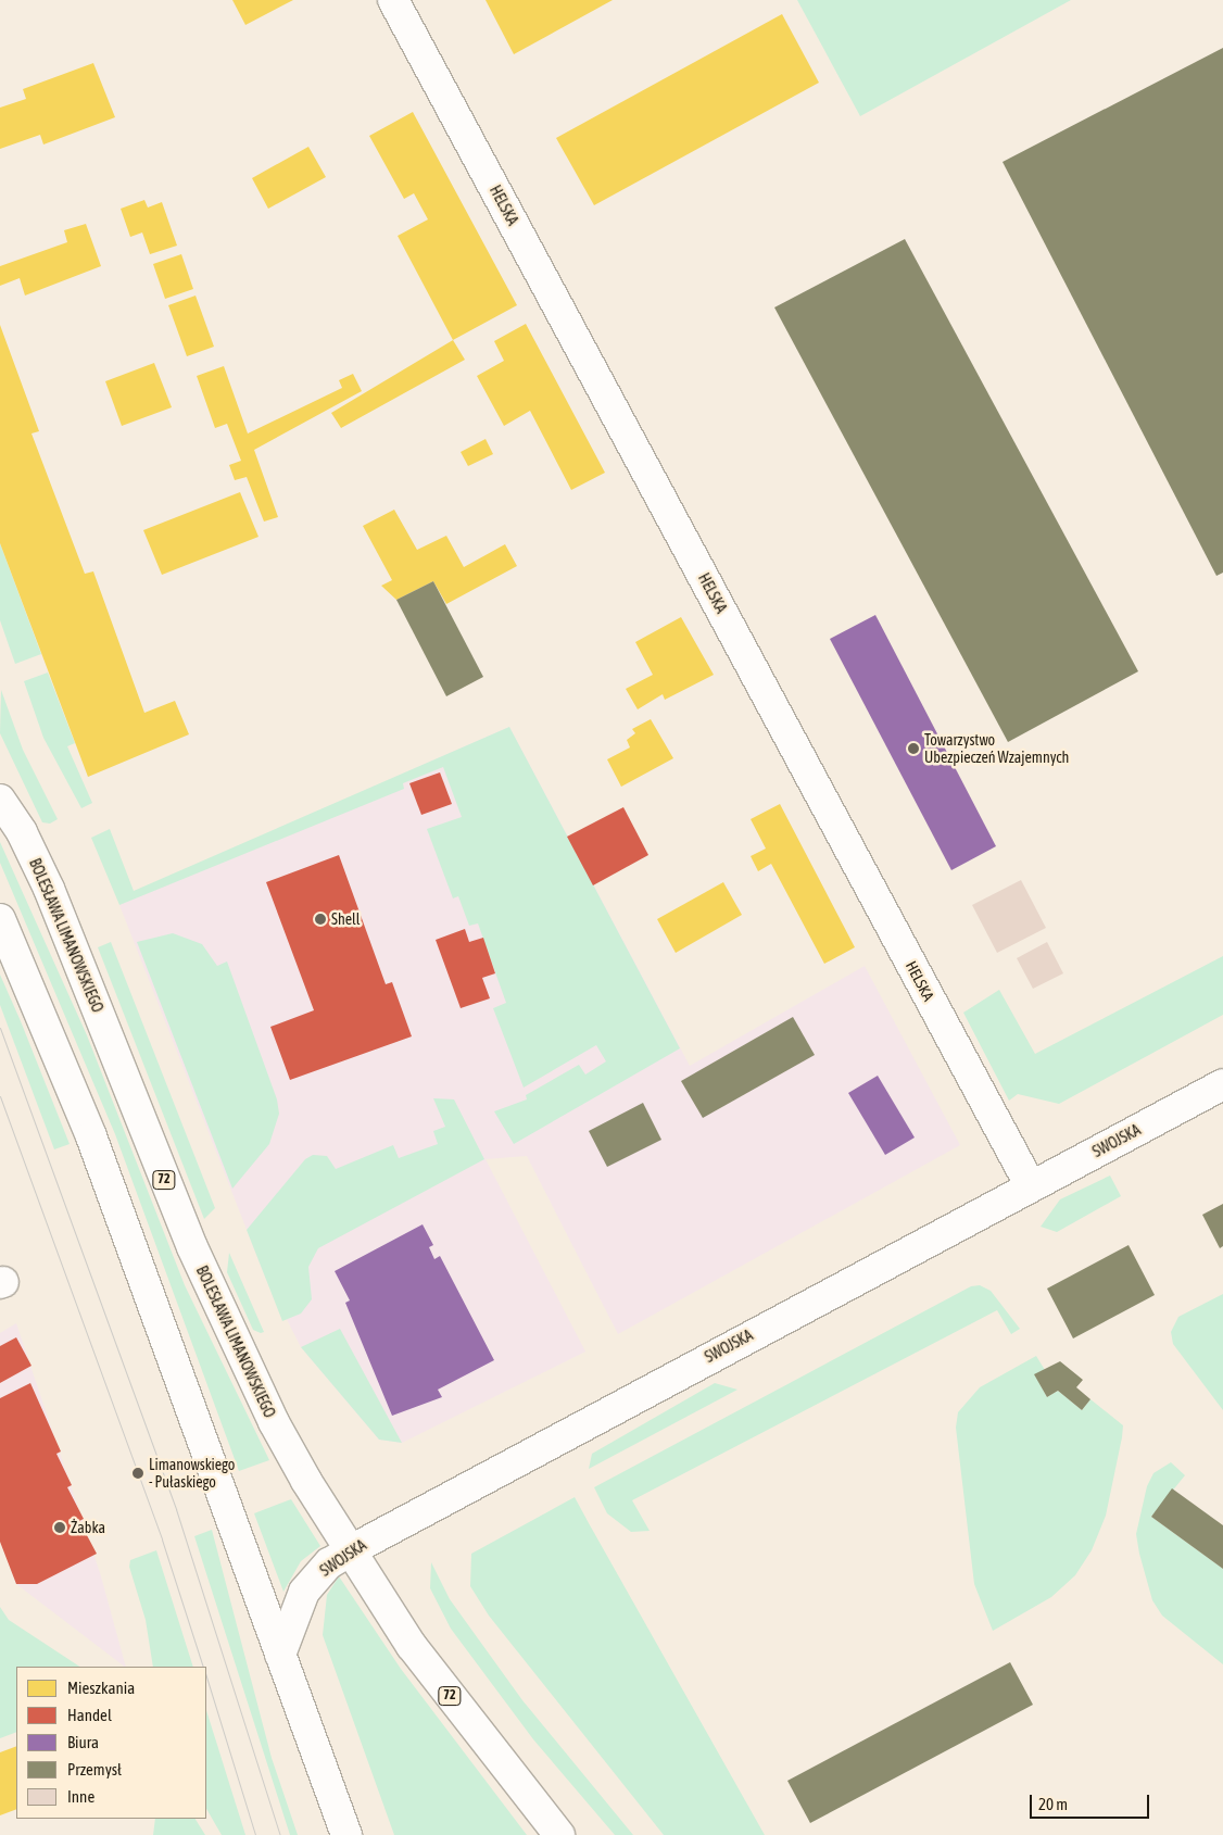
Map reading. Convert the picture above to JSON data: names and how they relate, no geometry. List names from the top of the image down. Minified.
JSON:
{"streets":{"street":["HELSKA","BOLESŁAWA LIMANOWSKIEGO","SWOJSKA","72"]},"crossings":[["HELSKA","SWOJSKA"],["BOLESŁAWA LIMANOWSKIEGO","SWOJSKA"]],"places":["Towarzystwo Ubezpieczeń Wzajemnych","Shell","Limanowskiego - Pułaskiego","Żabka"],"legend":["Mieszkania","Handel","Biura","Przemysł","Inne"],"scale_bar":"20 m"}
